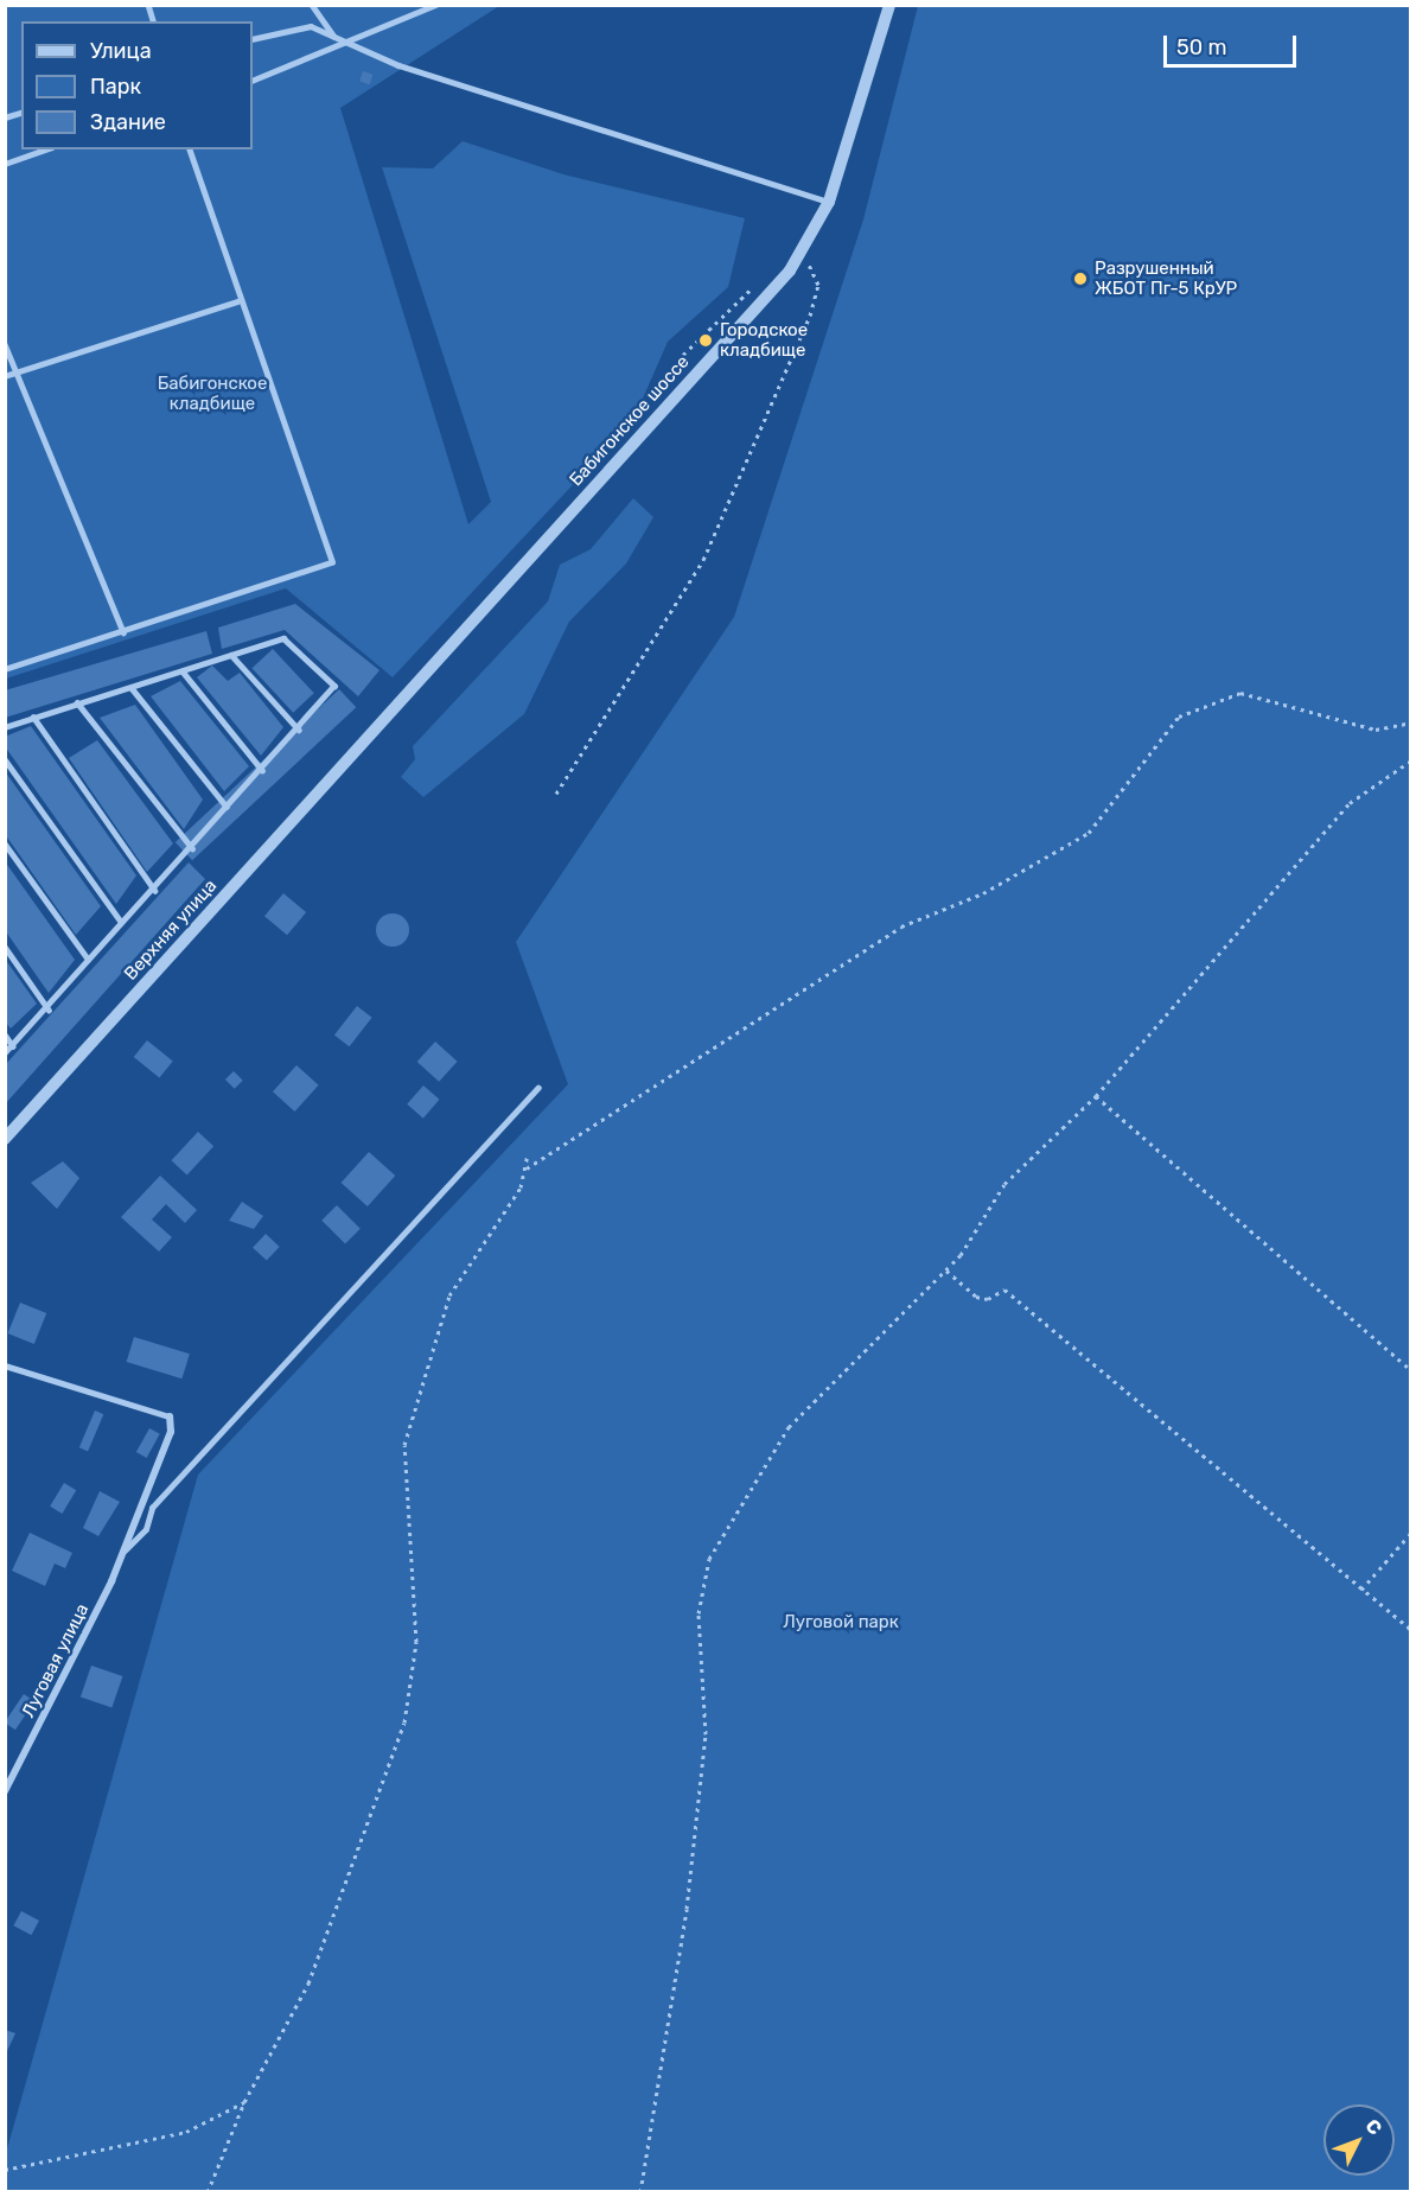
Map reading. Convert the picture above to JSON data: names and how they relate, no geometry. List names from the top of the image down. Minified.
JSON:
{"streets":{"street":["Бабигонское шоссе","Верхняя улица","Луговая улица"]},"crossings":[["Бабигонское шоссе","Верхняя улица"]],"parks":["Бабигонское кладбище","Луговой парк"],"places":["Разрушенный ЖБОТ Пг-5 КрУР","Городское кладбище"],"legend":["Улица","Парк","Здание"],"scale_bar":"50 m","north":"top right"}
